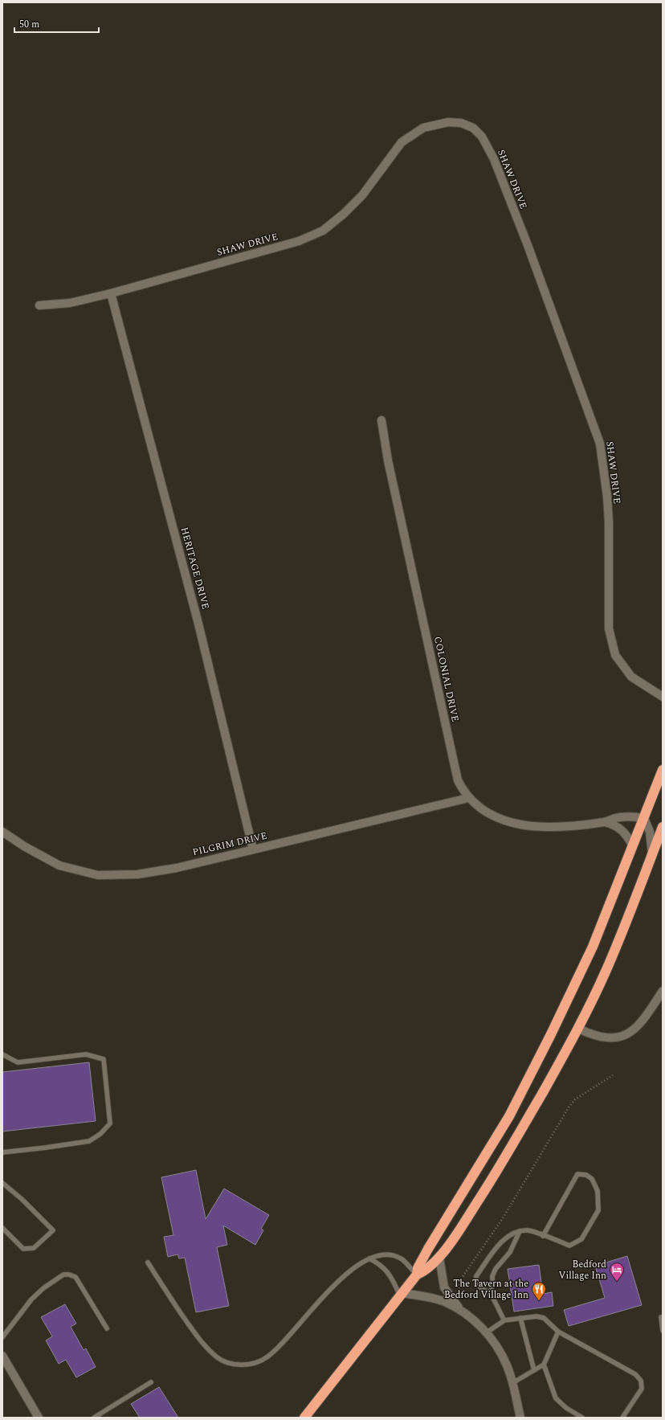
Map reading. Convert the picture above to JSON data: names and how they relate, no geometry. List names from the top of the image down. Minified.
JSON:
{"streets":{"street":["SHAW DRIVE","HERITAGE DRIVE","COLONIAL DRIVE","PILGRIM DRIVE"]},"crossings":[["SHAW DRIVE","HERITAGE DRIVE"],["HERITAGE DRIVE","PILGRIM DRIVE"],["COLONIAL DRIVE","PILGRIM DRIVE"]],"places":{"hotel":["Bedford Village Inn"],"restaurant":["The Tavern at the Bedford Village Inn"]},"scale_bar":"50 m"}
